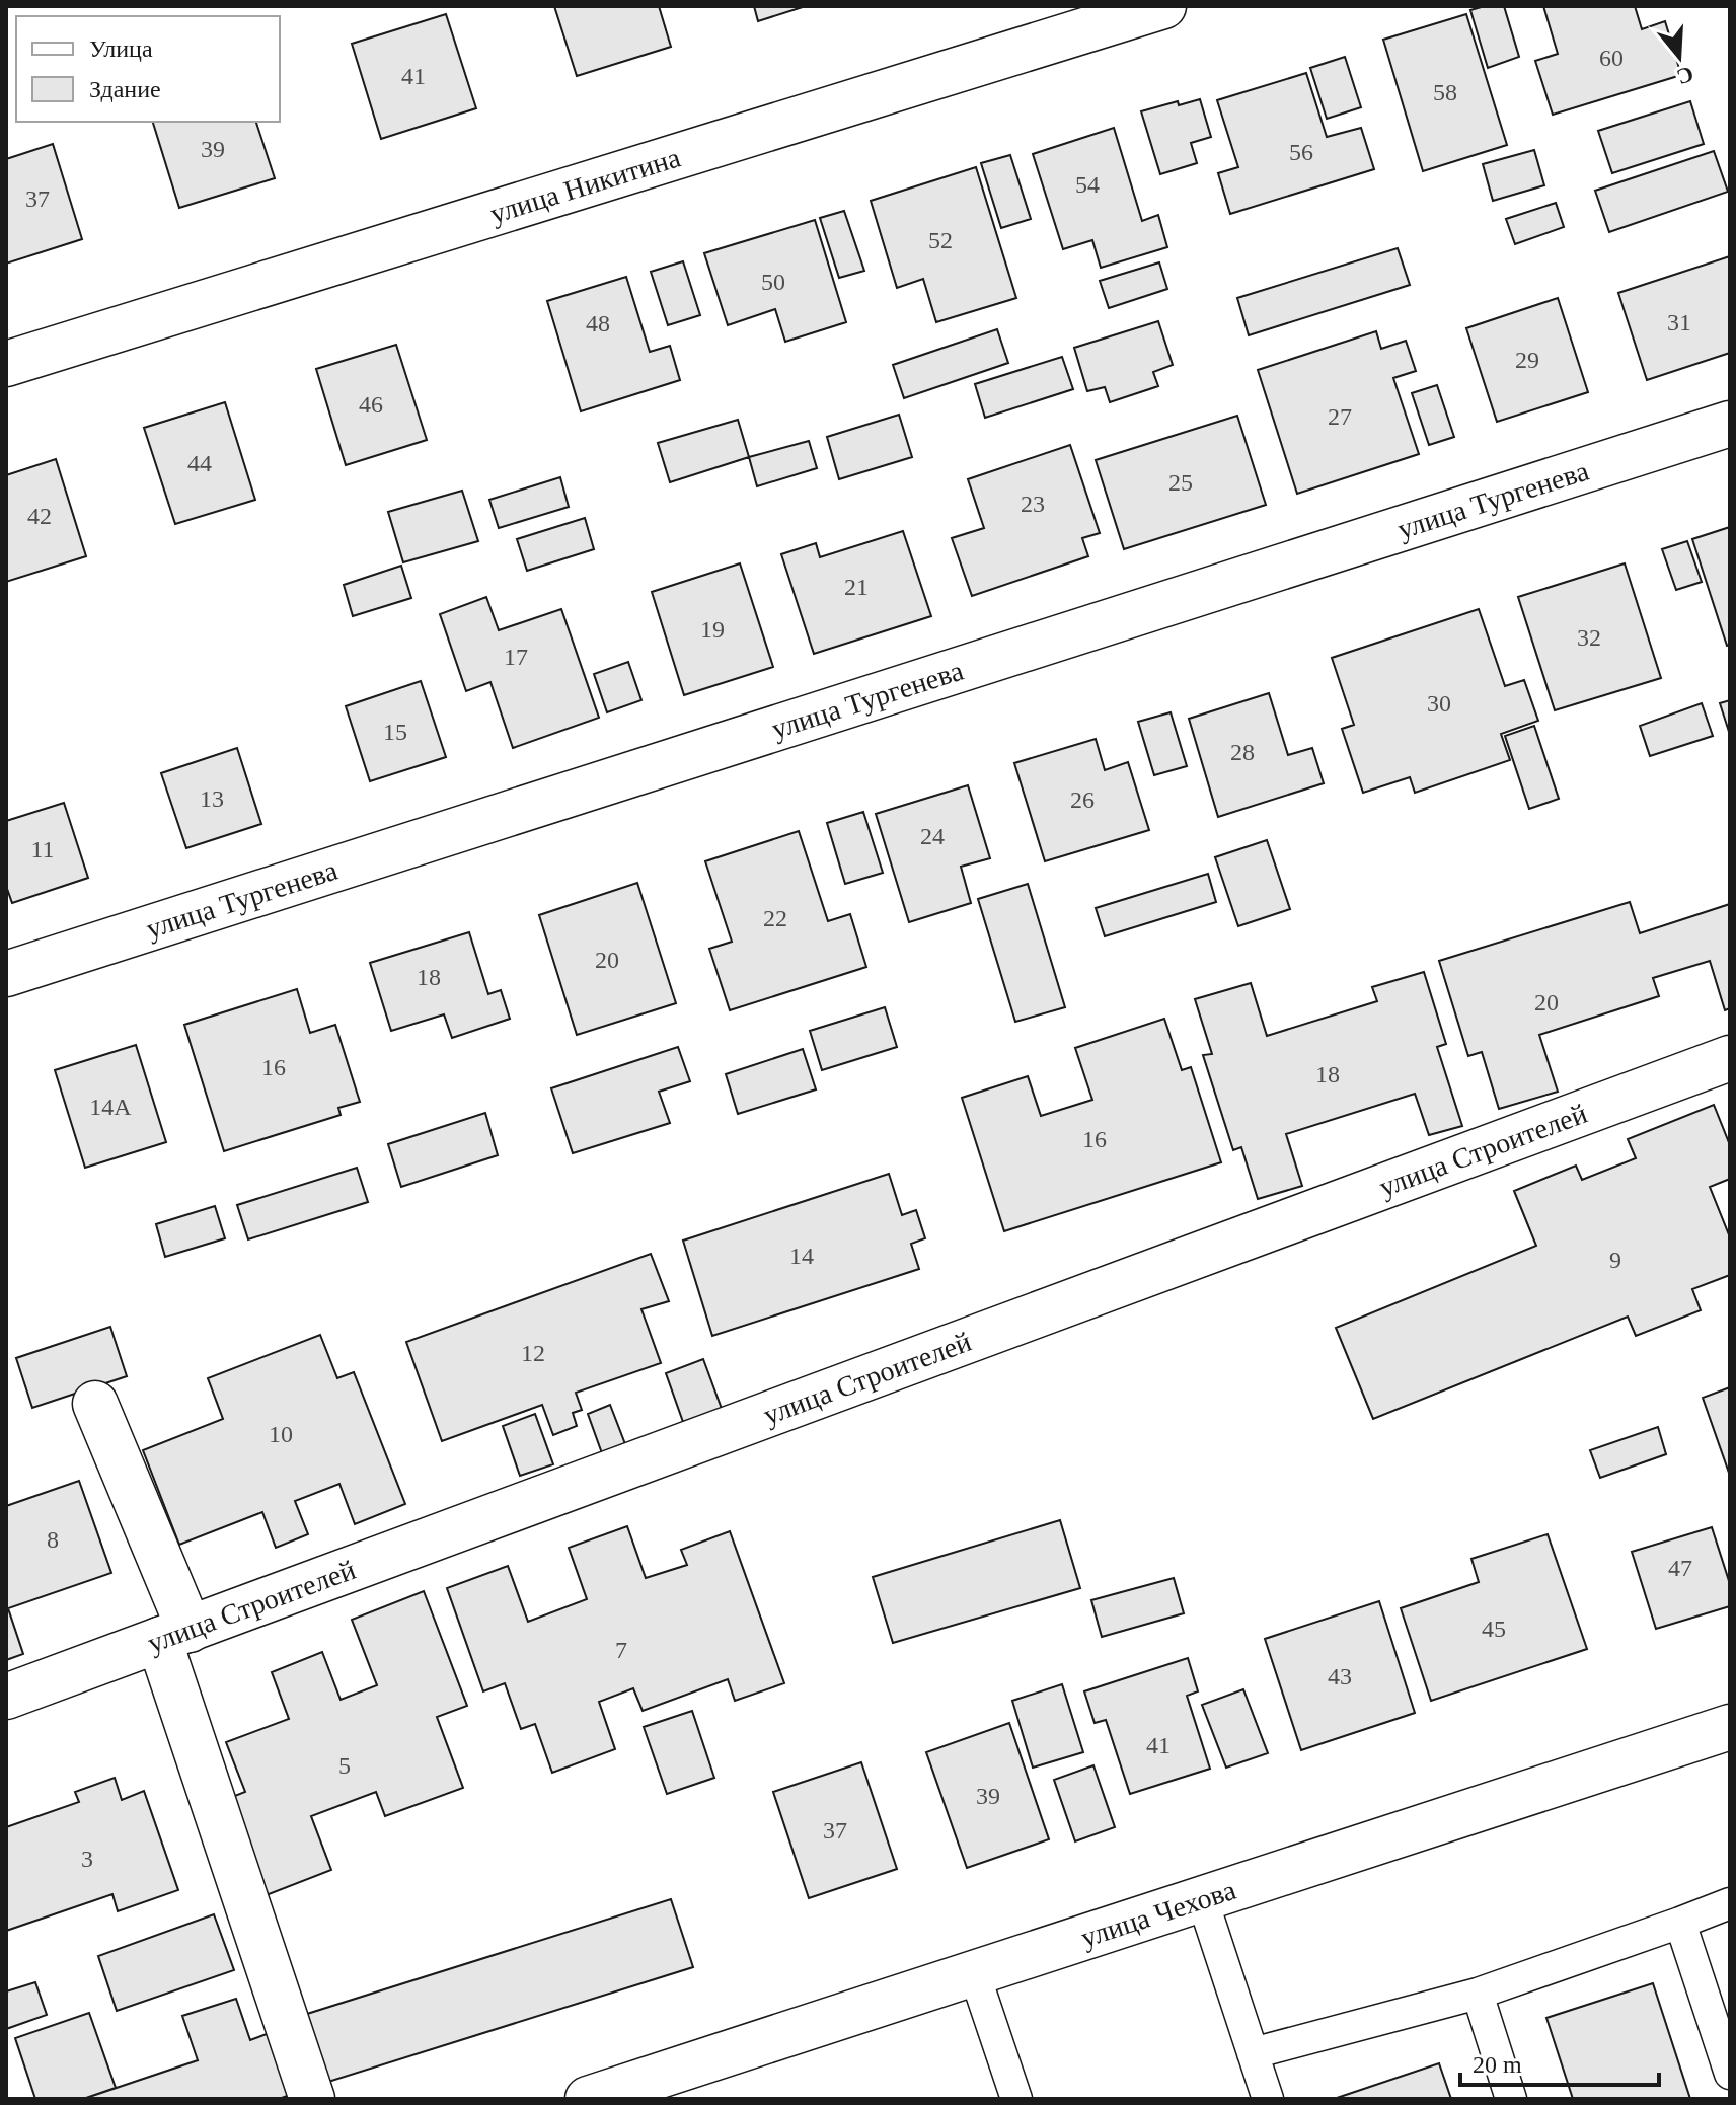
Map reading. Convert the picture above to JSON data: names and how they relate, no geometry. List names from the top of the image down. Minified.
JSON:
{"streets":{"street":["улица Никитина","улица Тургенева","улица Строителей","улица Чехова"]},"house_numbers":["60","41","58","39","56","54","37","52","50","31","48","29","46","27","44","25","23","42","21","19","32","17","30","15","28","13","26","24","11","22","20","18","20","16","18","14А","16","14","9","12","10","8","47","45","7","43","41","5","39","37","3"],"legend":["Улица","Здание"],"scale_bar":"20 m","north":"bottom"}
